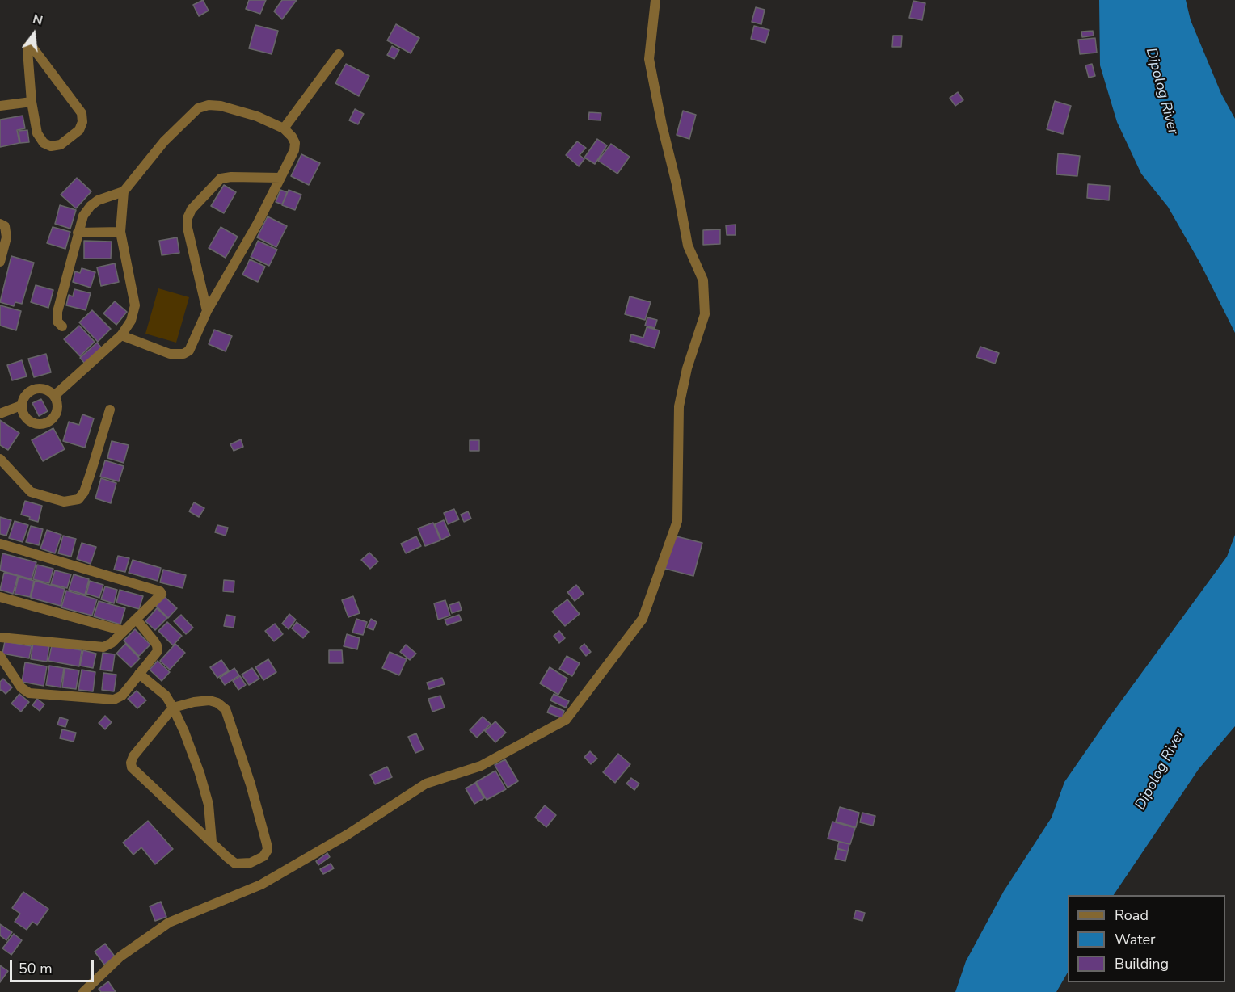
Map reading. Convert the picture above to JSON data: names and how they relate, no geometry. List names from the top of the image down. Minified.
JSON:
{"water":["Dipolog River"],"legend":["Road","Water","Building"],"scale_bar":"50 m","north":"top"}
